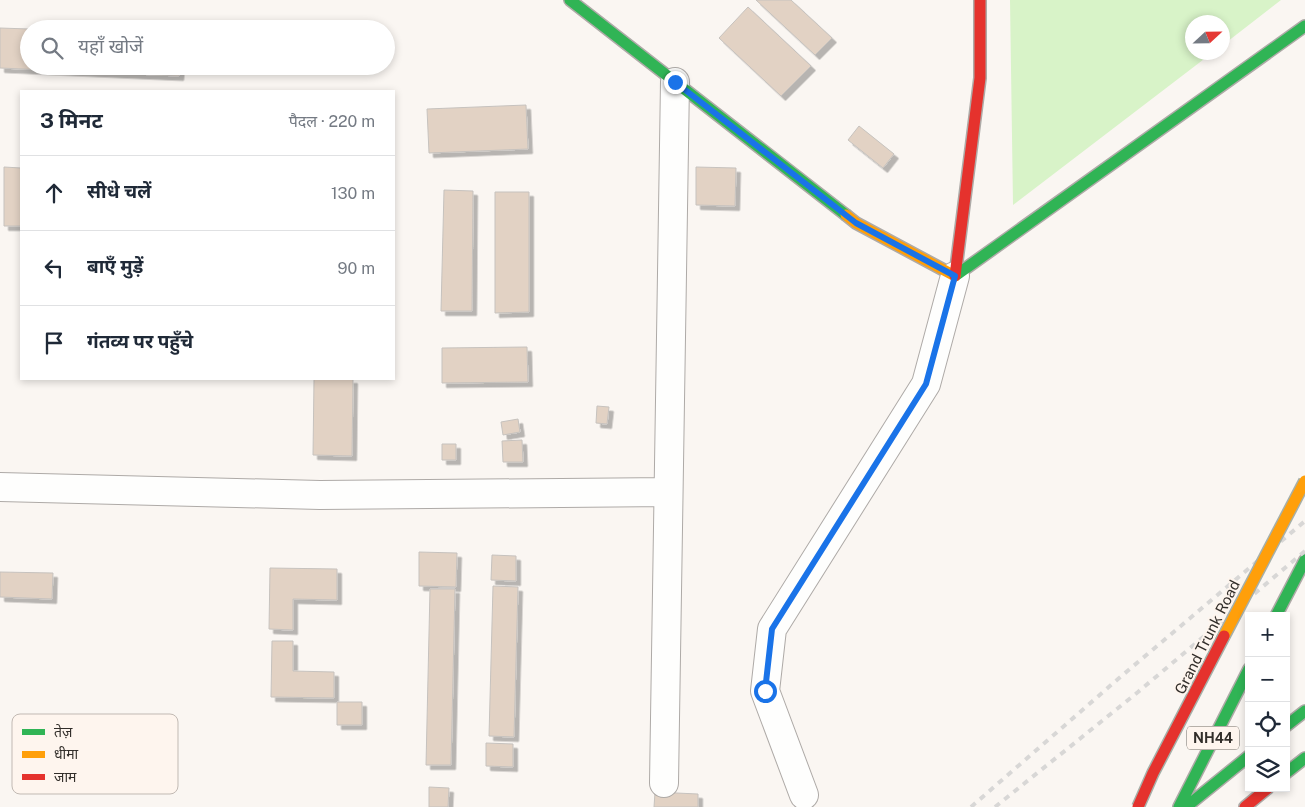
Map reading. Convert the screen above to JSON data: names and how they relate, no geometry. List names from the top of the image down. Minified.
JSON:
{"streets":{"main road":["Grand Trunk Road","NH44"]},"legend":["तेज़","धीमा","जाम"],"north":"right","page":{"search":"यहाँ खोजें","heading":["3 मिनट","पैदल · 220 m"],"list":[["सीधे चलें","130 m"],["बाएँ मुड़ें","90 m"],"गंतव्य पर पहुँचे"],"map_buttons":["+","−"]}}
